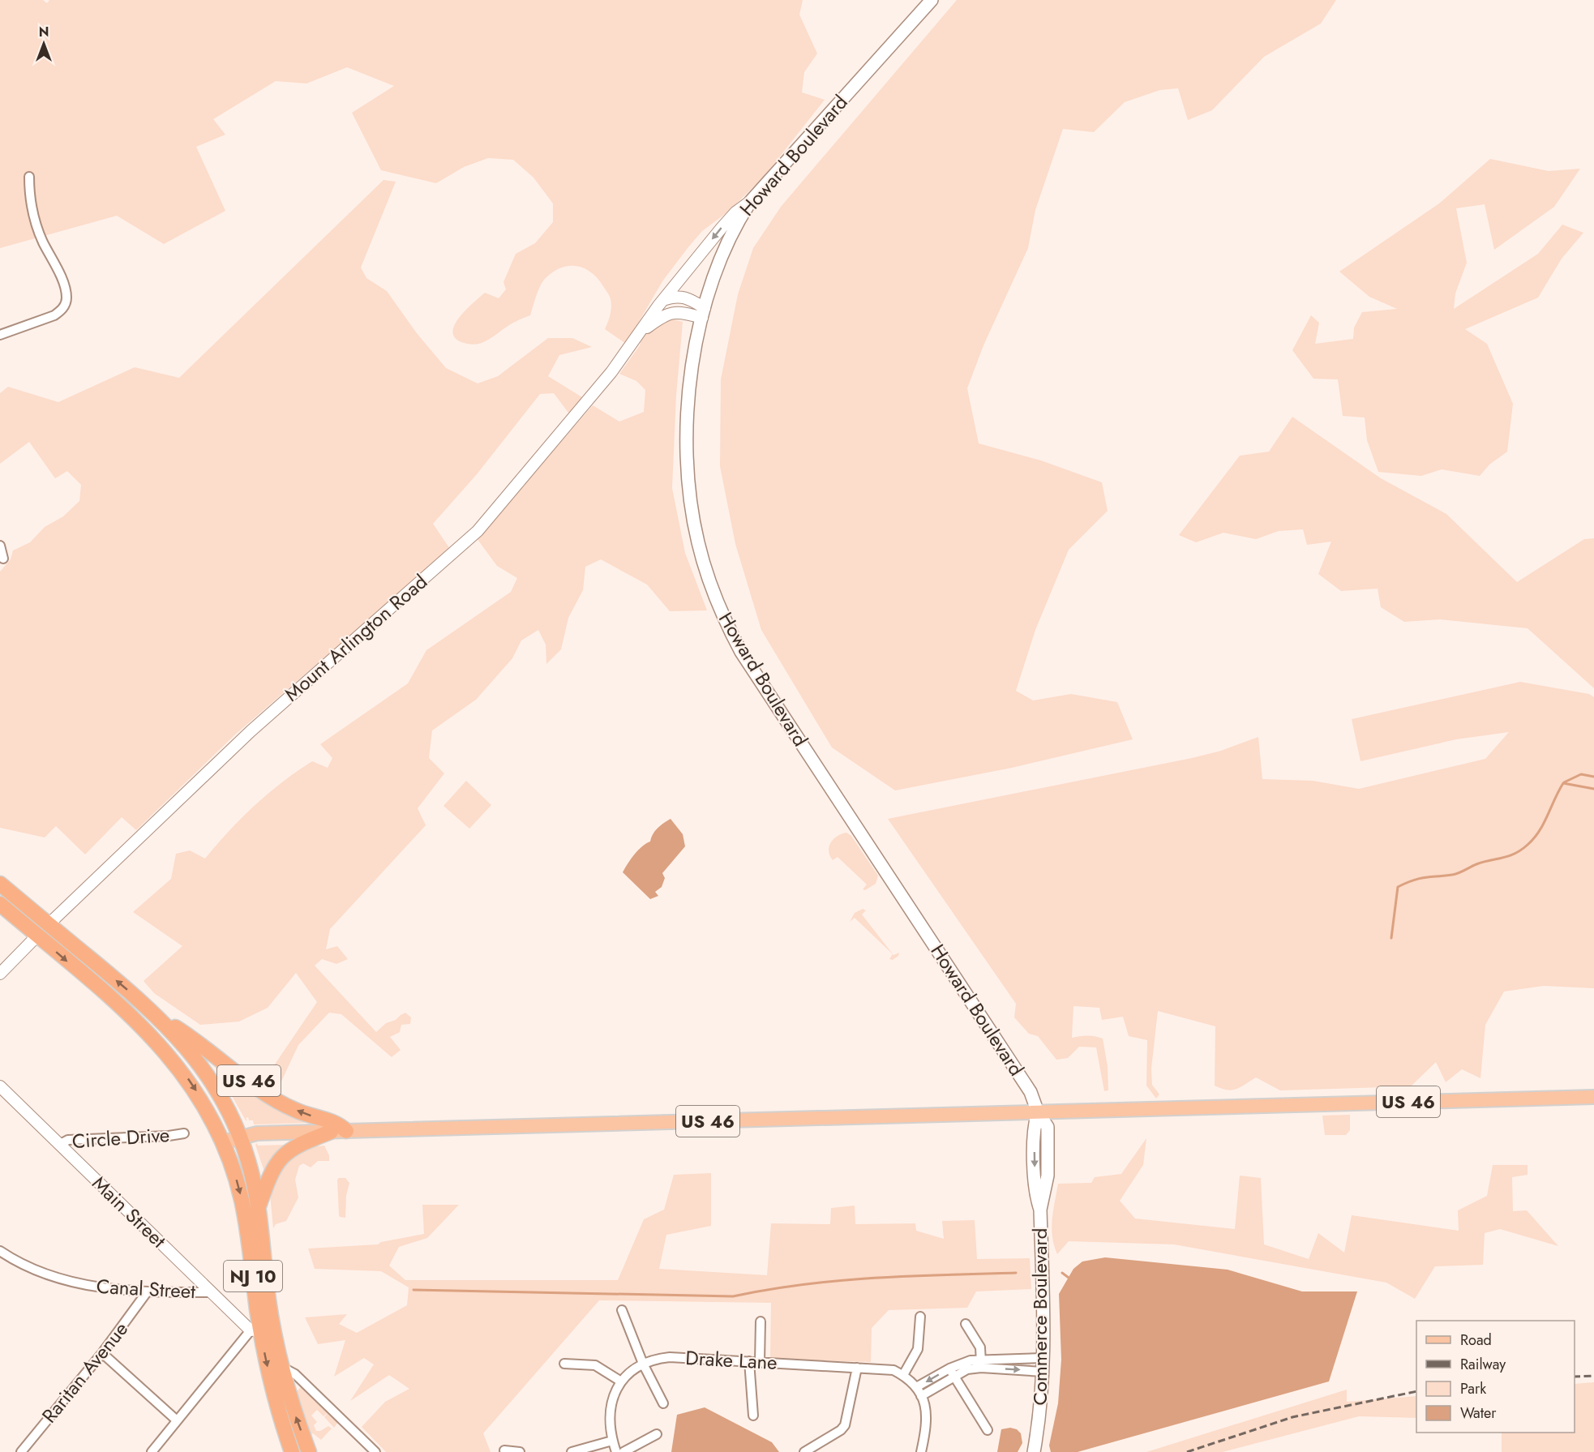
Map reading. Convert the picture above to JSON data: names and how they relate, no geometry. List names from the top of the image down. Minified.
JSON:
{"streets":{"highway":["US 46","NJ 10"],"main road":["Howard Boulevard","Commerce Boulevard"],"street":["Mount Arlington Road","Circle Drive","Main Street","Canal Street","Drake Lane","Raritan Avenue"]},"crossings":[["Howard Boulevard","Mount Arlington Road"],["Howard Boulevard","US 46"],["Howard Boulevard","Commerce Boulevard"],["Mount Arlington Road","US 46"],["US 46","NJ 10"],["US 46","Commerce Boulevard"],["Circle Drive","Main Street"],["Main Street","NJ 10"],["Main Street","Canal Street"],["Canal Street","Raritan Avenue"]],"legend":["Road","Railway","Park","Water"],"north":"top"}
